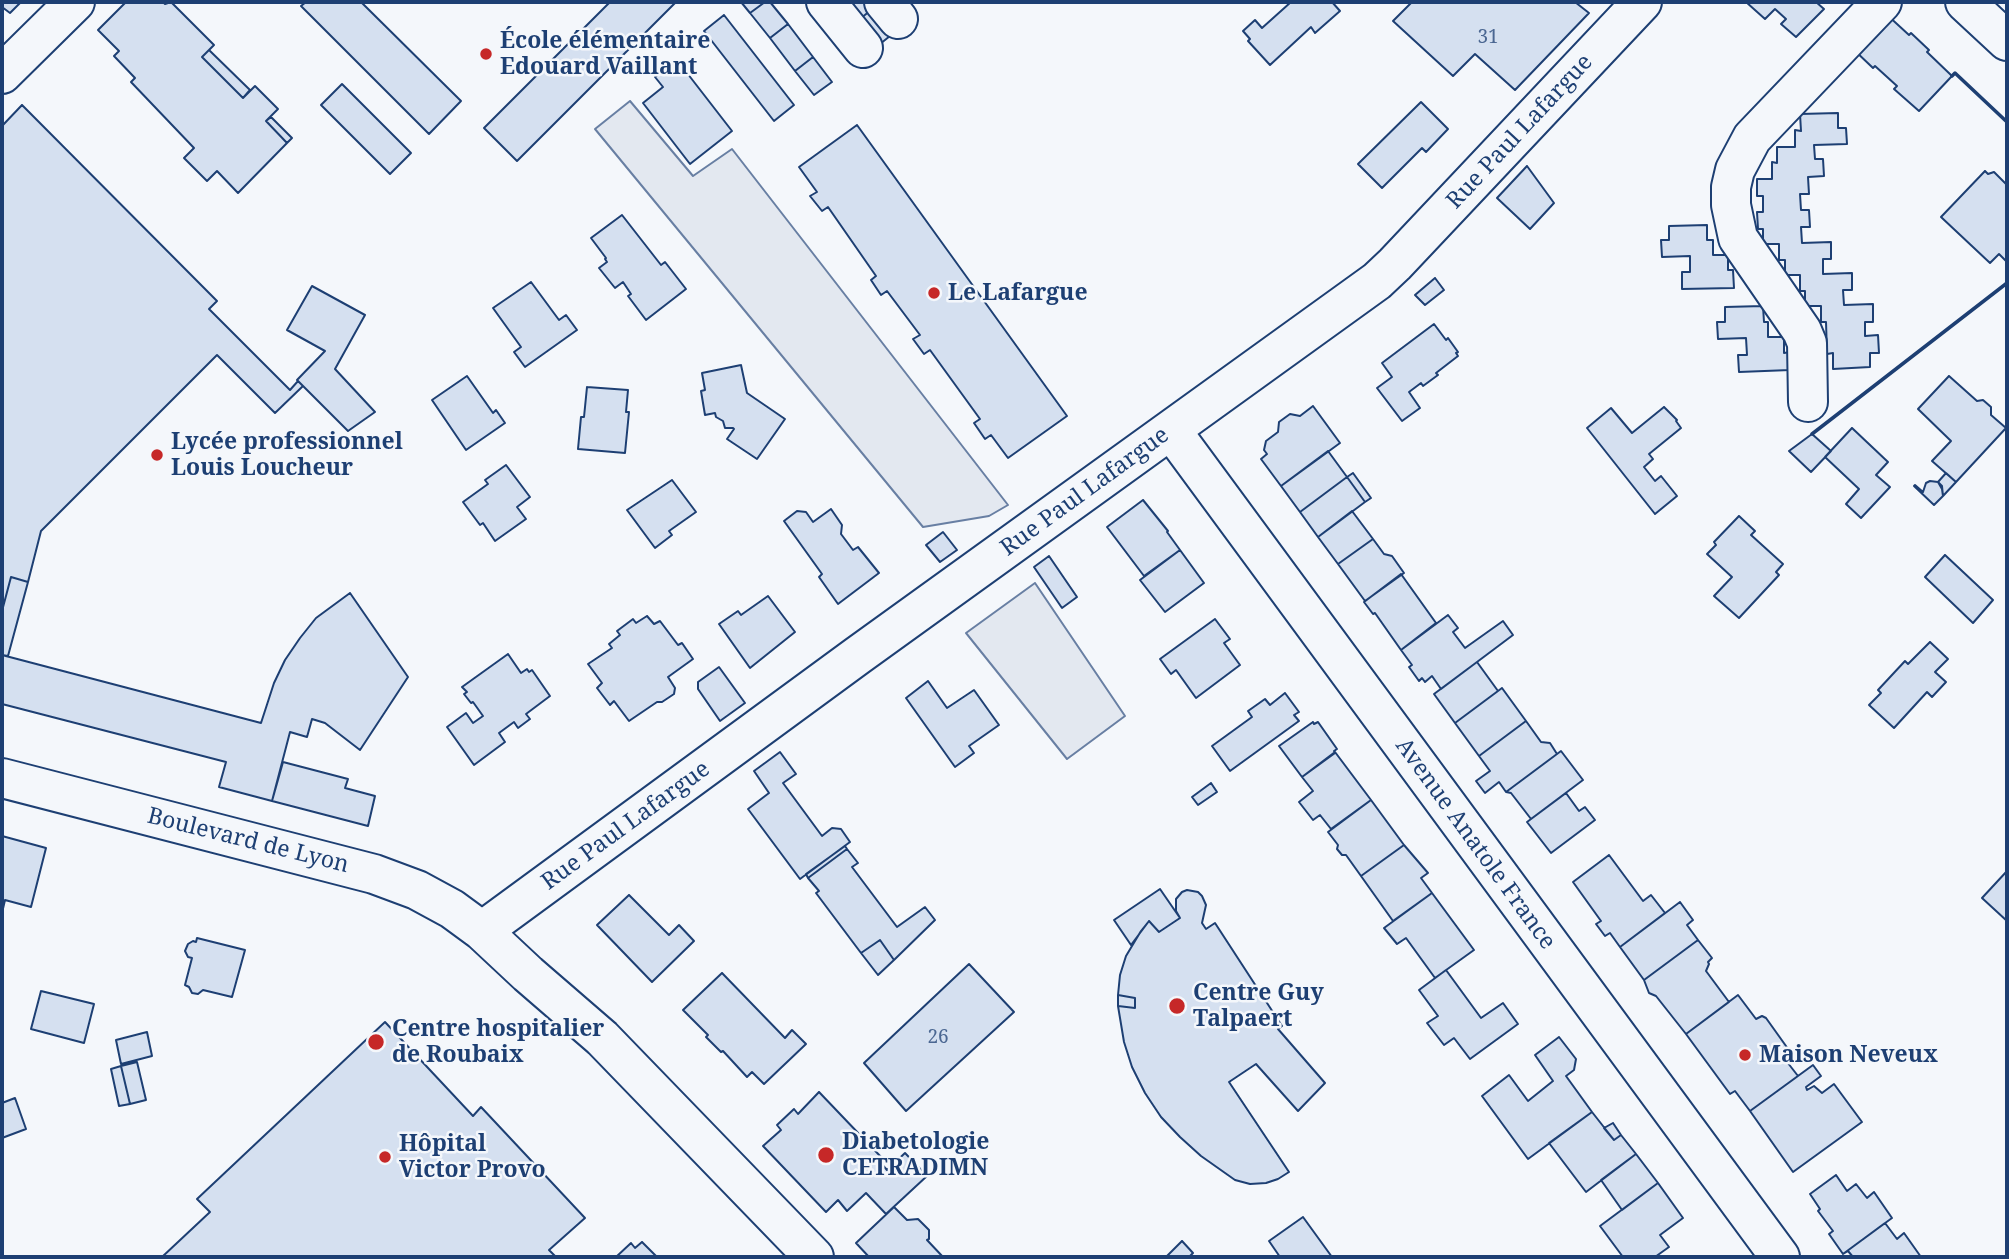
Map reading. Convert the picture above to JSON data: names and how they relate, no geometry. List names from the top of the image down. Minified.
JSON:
{"streets":{"street":["Rue Paul Lafargue","Boulevard de Lyon","Avenue Anatole France"]},"crossings":[["Rue Paul Lafargue","Boulevard de Lyon"],["Rue Paul Lafargue","Avenue Anatole France"]],"places":["École élémentaire Edouard Vaillant","Le Lafargue","Lycée professionnel Louis Loucheur","Centre Guy Talpaert","Centre hospitalier de Roubaix","Maison Neveux","Diabetologie CETRADIMN","Hôpital Victor Provo"],"house_numbers":["31","26"]}
